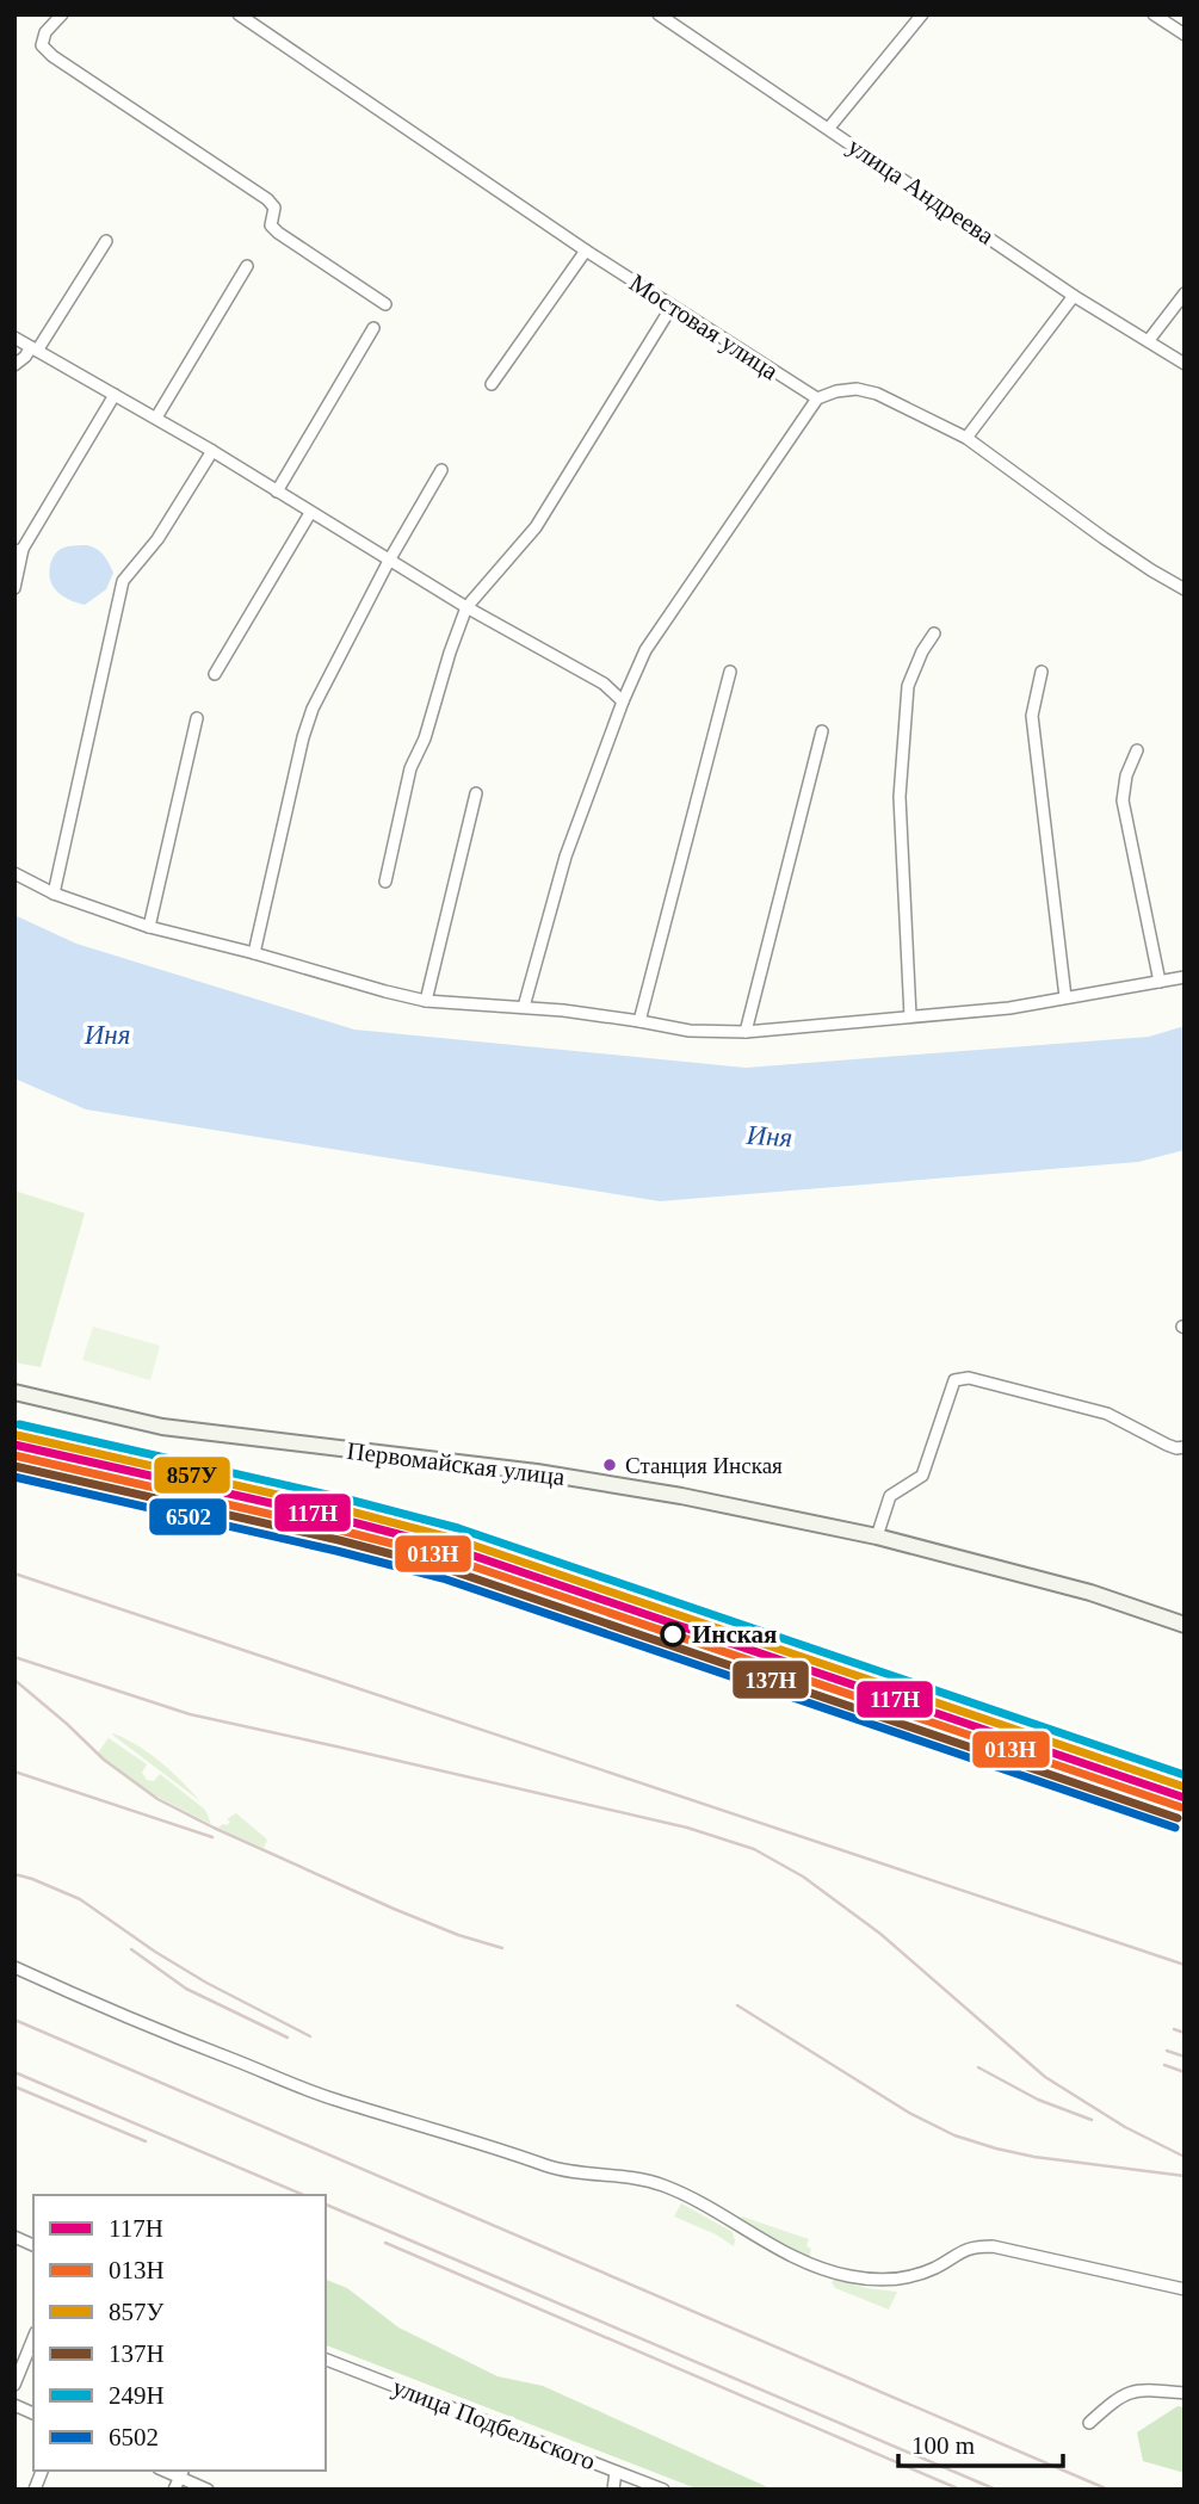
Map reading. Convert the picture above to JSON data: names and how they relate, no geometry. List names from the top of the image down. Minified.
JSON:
{"streets":{"main road":["Первомайская улица"],"street":["улица Андреева","Мостовая улица","улица Подбельского"]},"water":["Иня"],"places":["Станция Инская","Инская"],"lines":["transit line 249Н","transit line 857У","transit line 117Н","transit line 013Н","transit line 137Н","transit line 6502"],"legend":["117Н","013Н","857У","137Н","249Н","6502"],"scale_bar":"100 m"}
